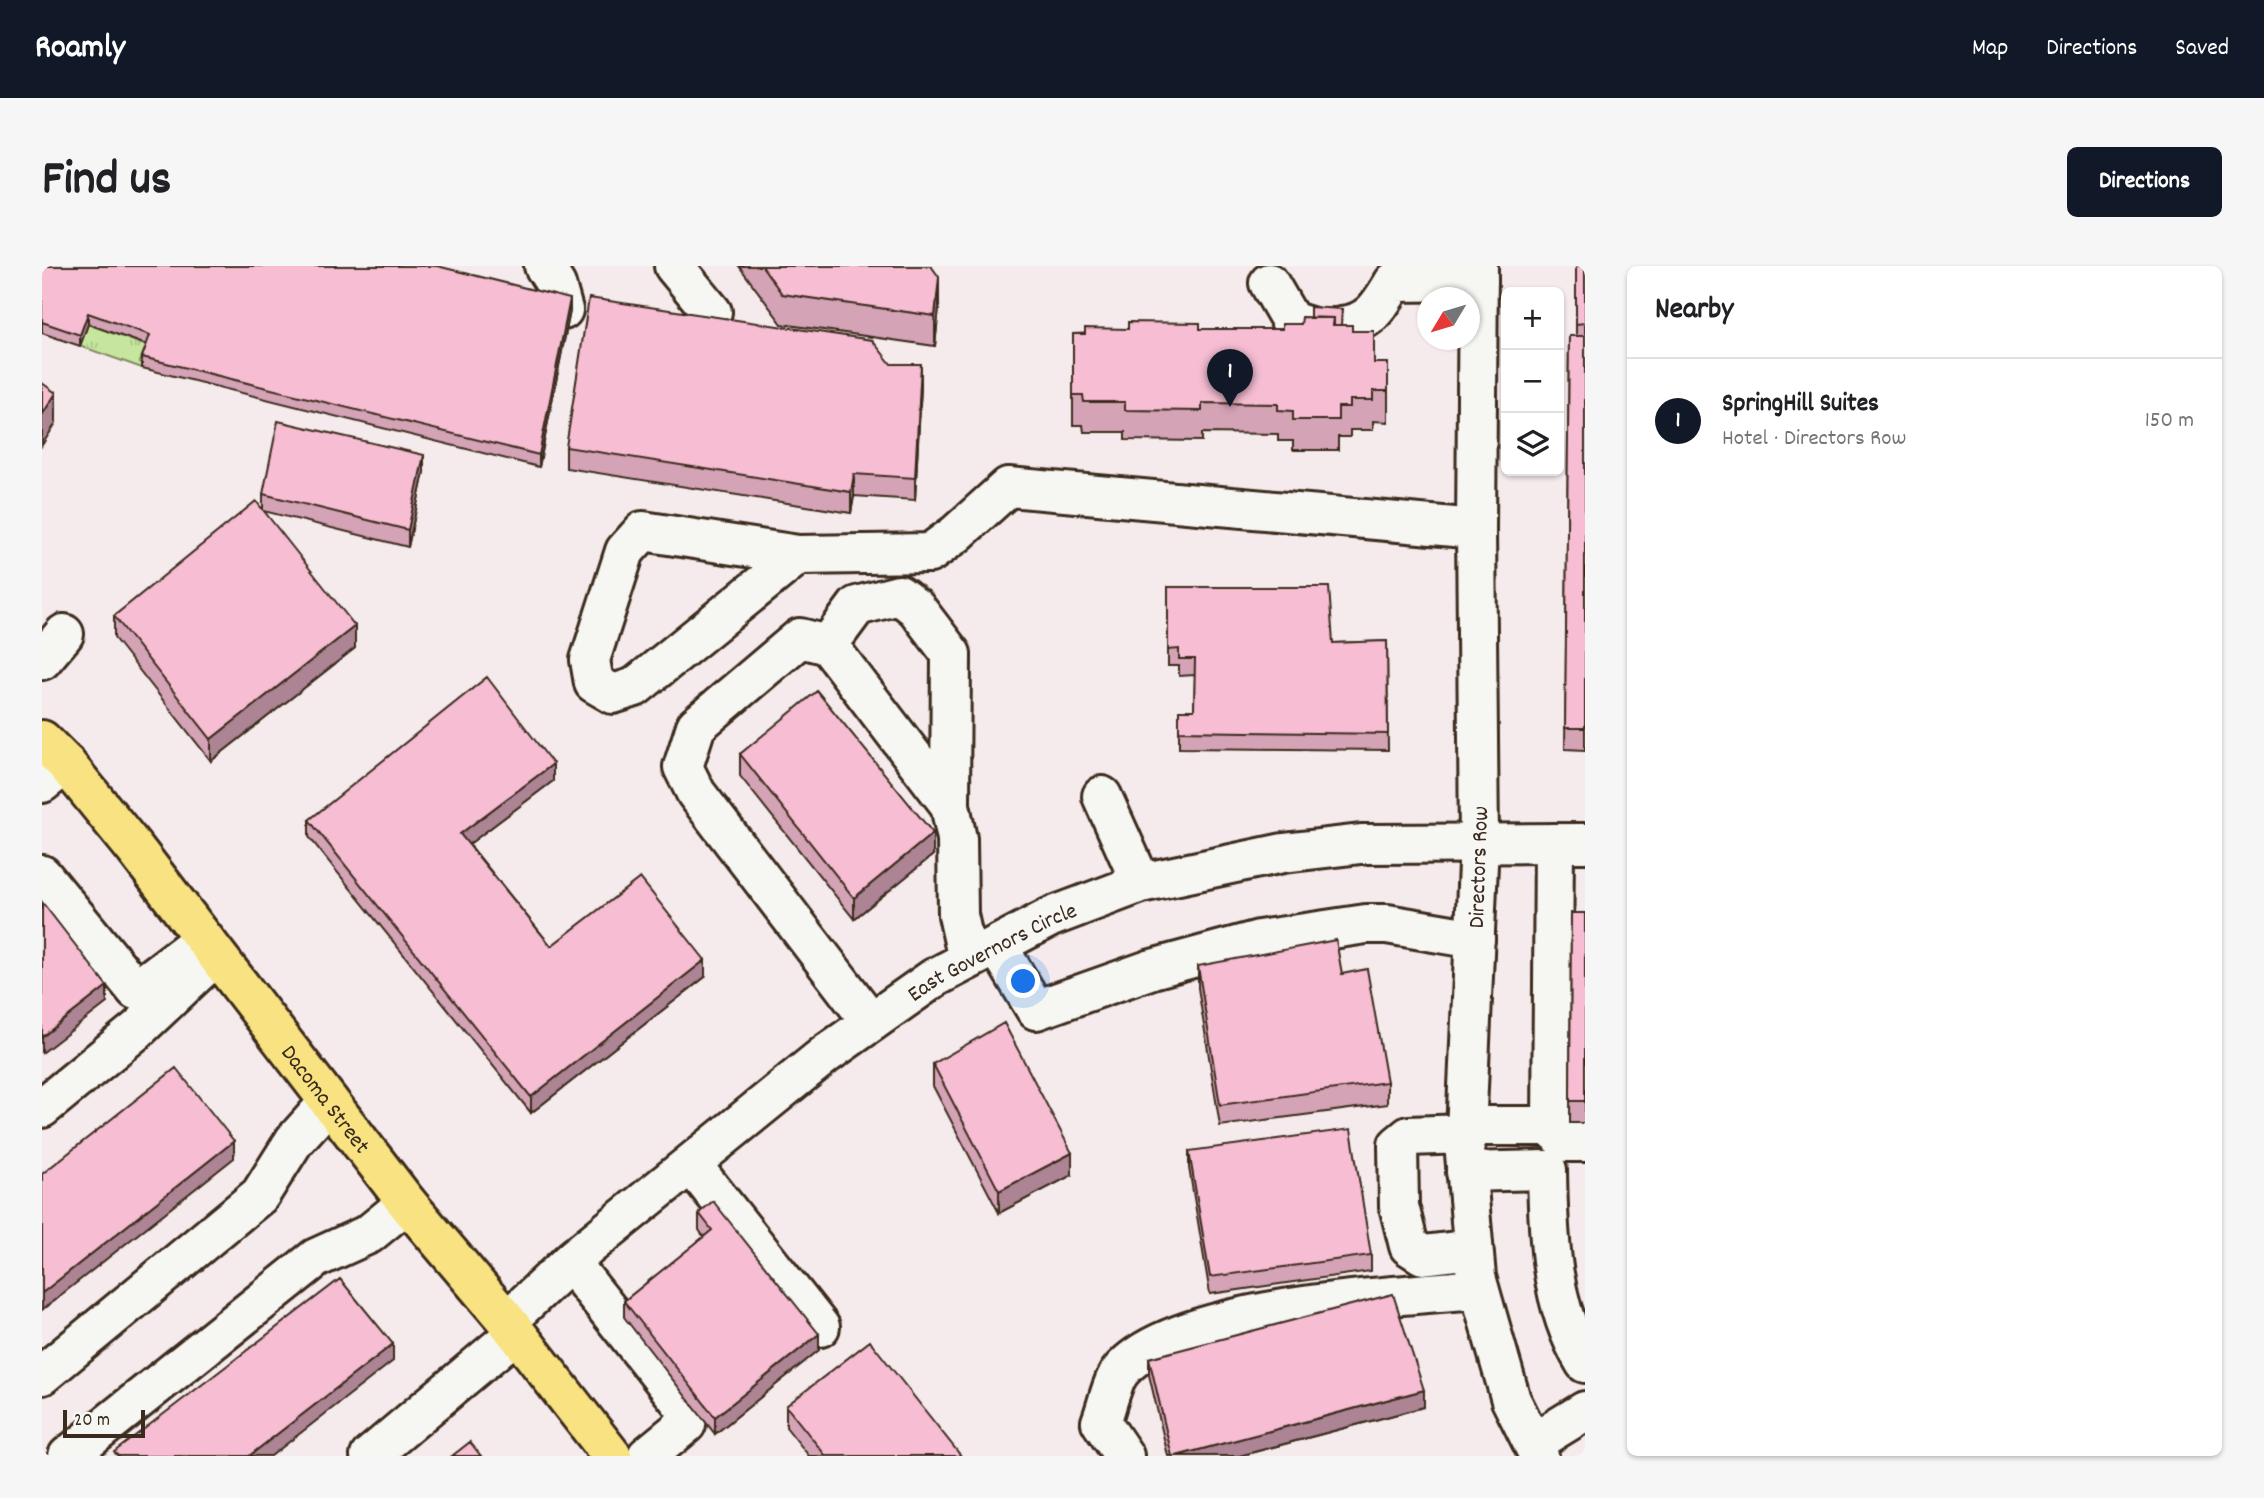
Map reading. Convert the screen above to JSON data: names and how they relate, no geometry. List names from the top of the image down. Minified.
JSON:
{"streets":{"main road":["Dacoma Street"],"street":["Directors Row","East Governors Circle"]},"crossings":[["Directors Row","East Governors Circle"],["East Governors Circle","Dacoma Street"]],"scale_bar":"20 m","north":"bottom left","page":{"header":"Roamly","nav":["Map","Directions","Saved"],"title":"Find us","buttons":"Directions","heading":"Nearby","map_buttons":["+","−"],"pins":"1","list":[{"mark":"1","name":"SpringHill Suites","note":"Hotel · Directors Row","value":"150 m"}],"scale":"20 m"}}
